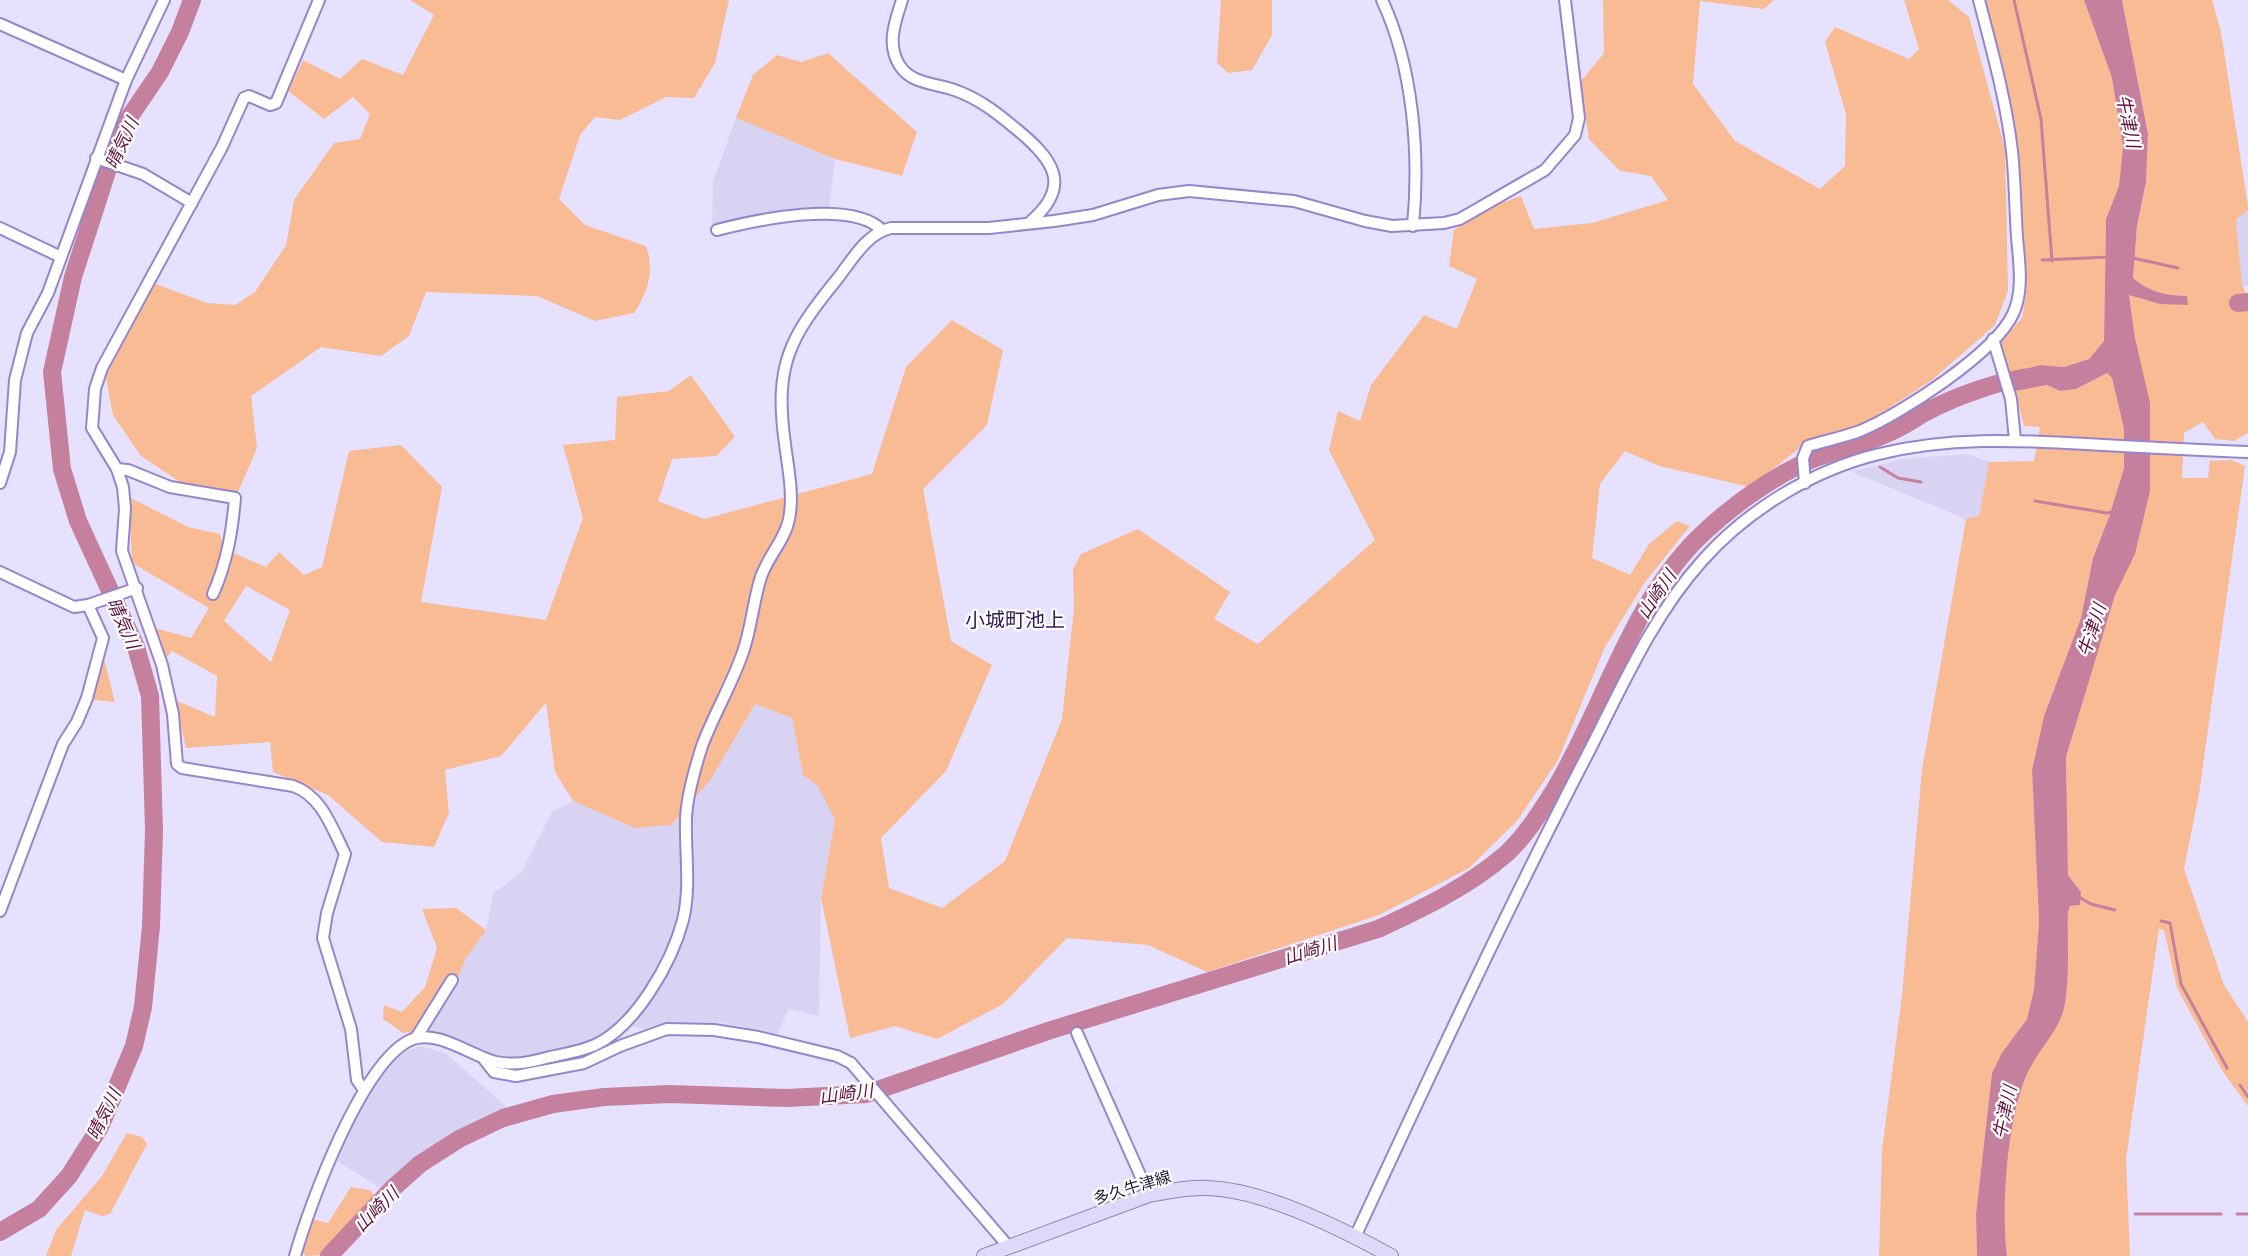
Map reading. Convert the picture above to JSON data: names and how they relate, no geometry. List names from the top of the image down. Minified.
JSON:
{"streets":{"main road":["多久牛津線"]},"districts":["小城町池上"],"water":["牛津川","晴気川","山崎川"]}
